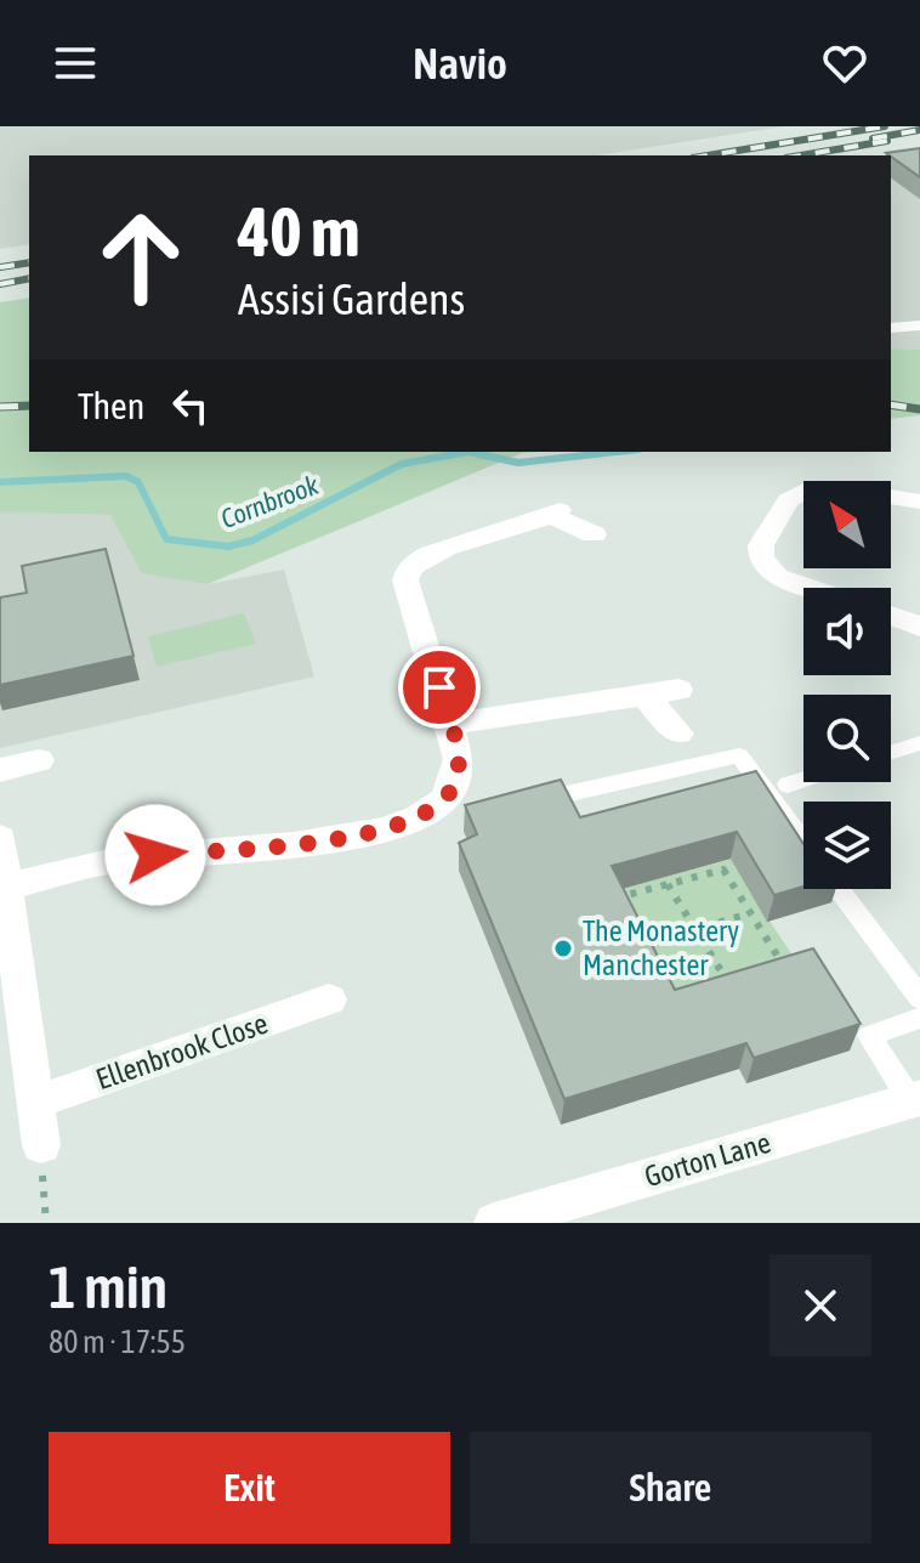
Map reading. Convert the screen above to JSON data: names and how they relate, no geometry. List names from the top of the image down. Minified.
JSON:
{"streets":{"street":["Ellenbrook Close","Gorton Lane"]},"water":["Cornbrook"],"places":["The Monastery Manchester"],"north":"top left","page":{"header":"Navio","turn":["40 m","Assisi Gardens"],"then":"Then","heading":["1 min","80 m · 17:55"],"buttons":["Exit","Share"]}}
